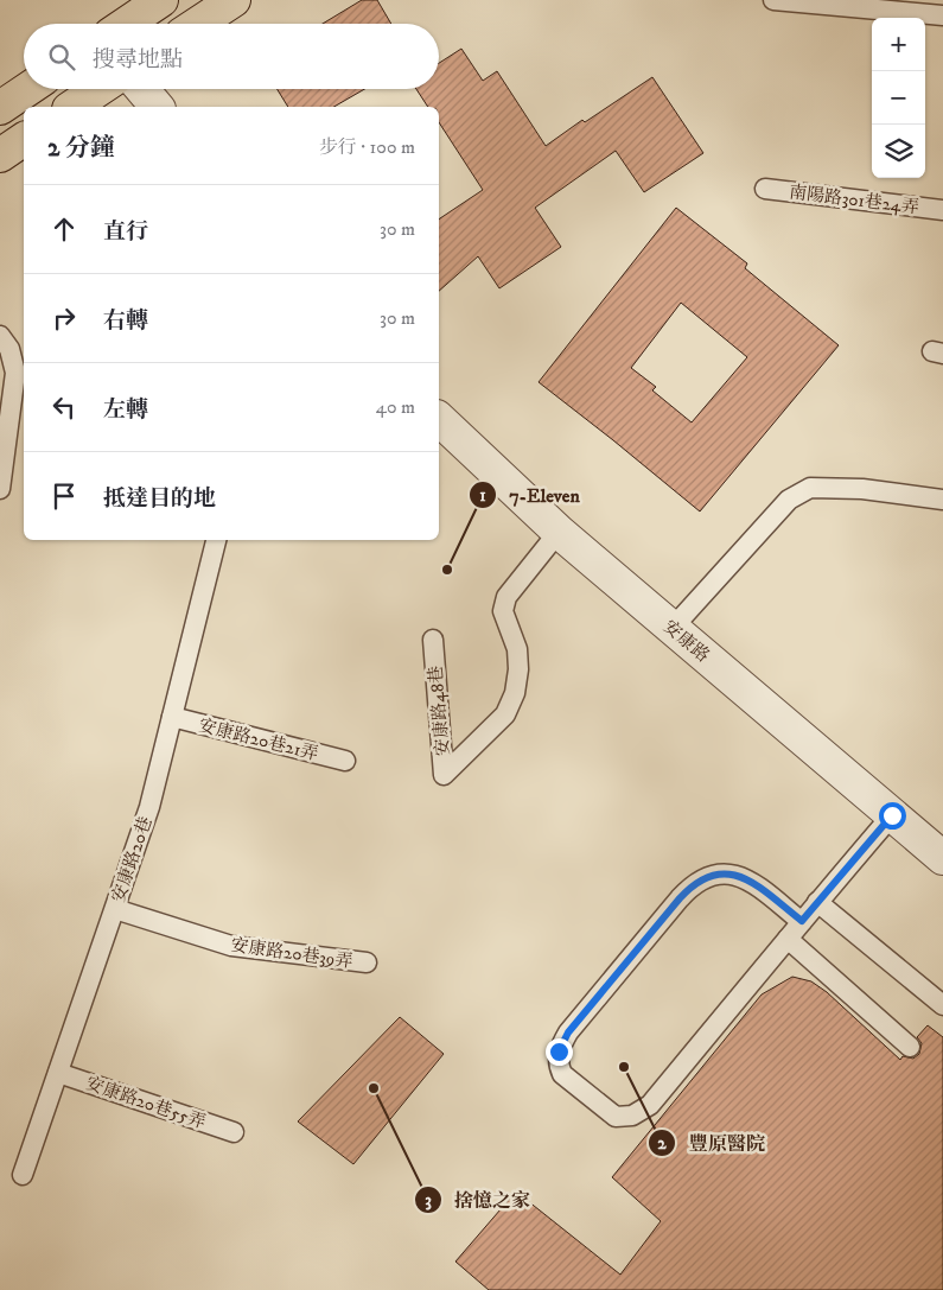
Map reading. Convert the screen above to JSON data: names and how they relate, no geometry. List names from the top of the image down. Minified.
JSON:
{"streets":{"street":["安康路"],"lane":["南陽路301巷24弄","安康路48巷","安康路20巷21弄","安康路20巷","安康路20巷39弄","安康路20巷55弄"]},"crossings":[["安康路","安康路48巷"],["安康路20巷21弄","安康路20巷"],["安康路20巷","安康路20巷39弄"],["安康路20巷","安康路20巷55弄"]],"places":["7-Eleven","豐原醫院","捨憶之家"],"page":{"map_buttons":["+","−"],"search":"搜尋地點","heading":["2 分鐘","步行 · 100 m"],"list":[["直行","30 m"],["右轉","30 m"],["左轉","40 m"],"抵達目的地"]}}
